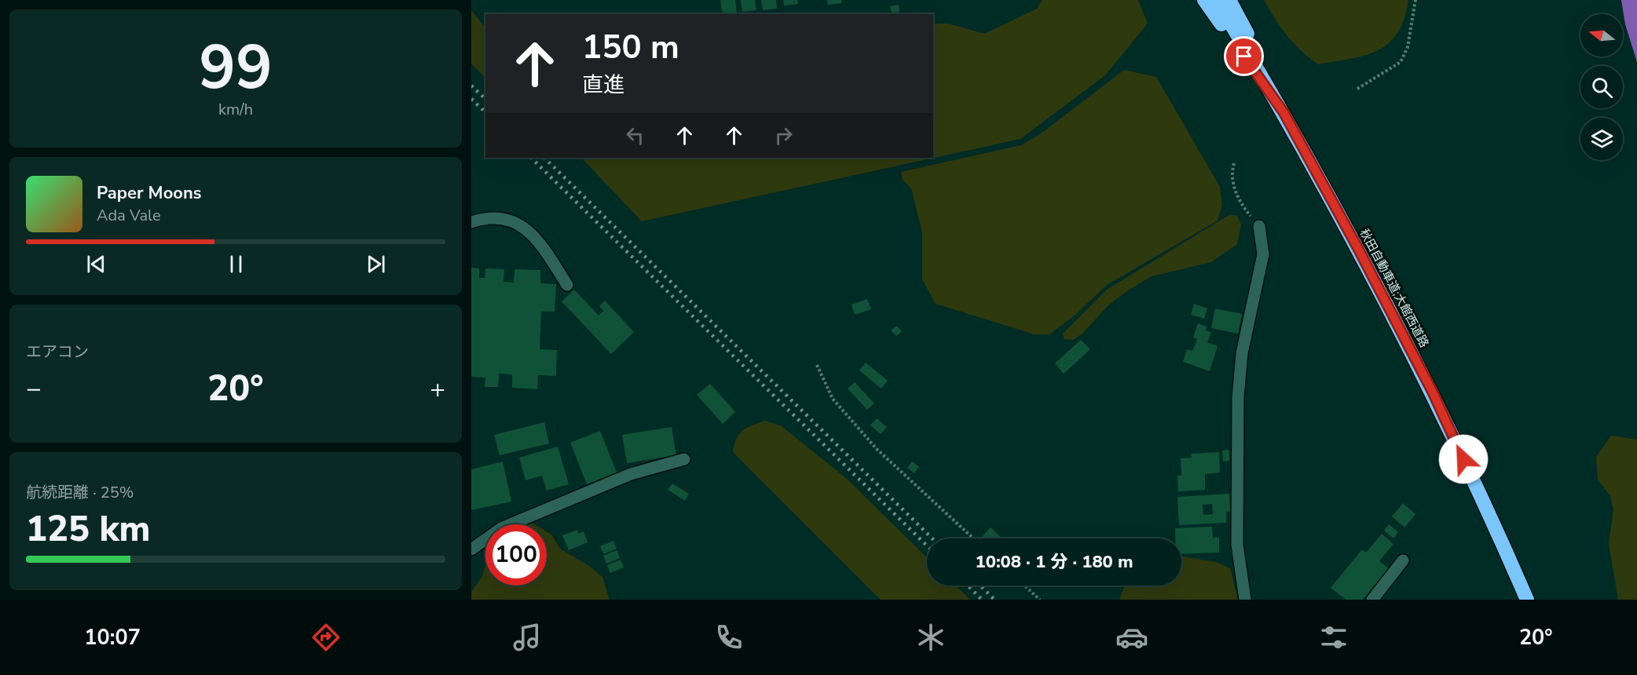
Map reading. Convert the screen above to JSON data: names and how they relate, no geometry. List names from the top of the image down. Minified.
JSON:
{"streets":{"highway":["秋田自動車道;大館西道路"]},"north":"left","page":{"tile":[["99","km/h"],"エアコン",["航続距離 · 25%","125 km"]],"turn":["150 m","直進"],"song":["Paper Moons","Ada Vale"],"heat":["−","20°","+"],"limit":"100","trip":"10:08 · 1 分 · 180 m","tabs":["10:07","20°"]}}
